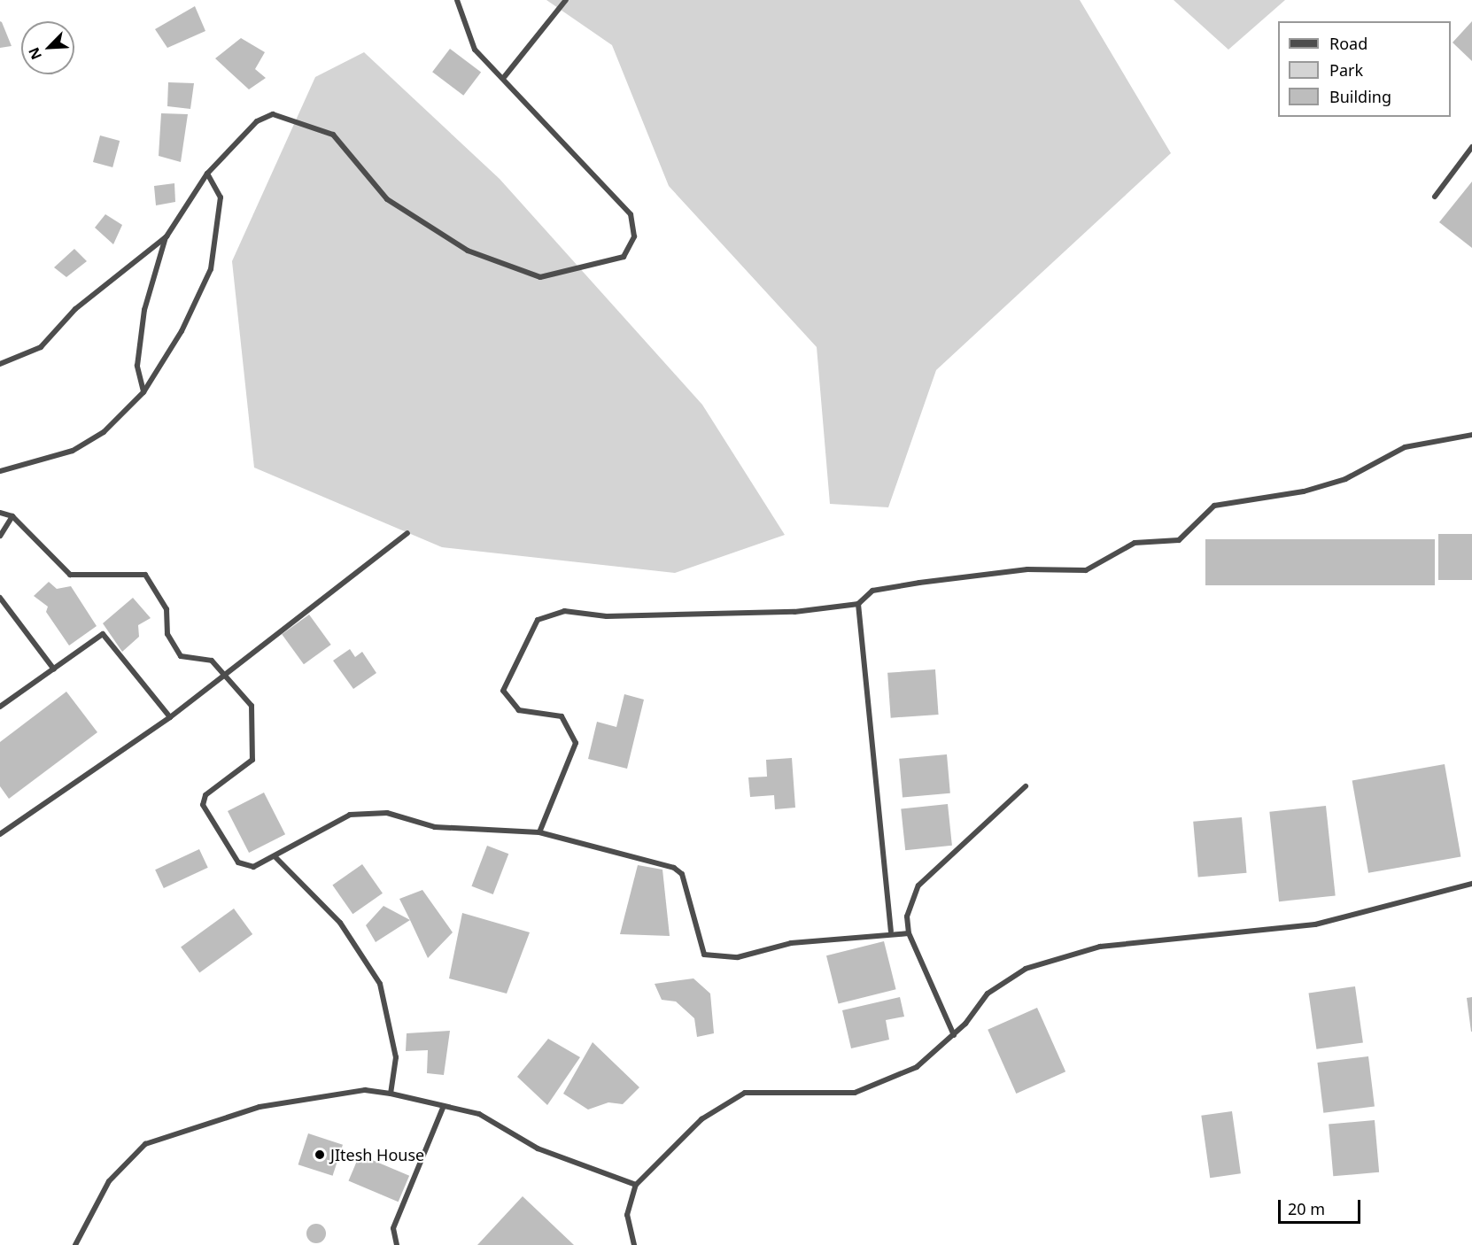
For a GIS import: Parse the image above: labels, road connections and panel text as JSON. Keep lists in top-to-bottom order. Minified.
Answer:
{"places":["JItesh House"],"legend":["Road","Park","Building"],"scale_bar":"20 m","north":"bottom left"}
